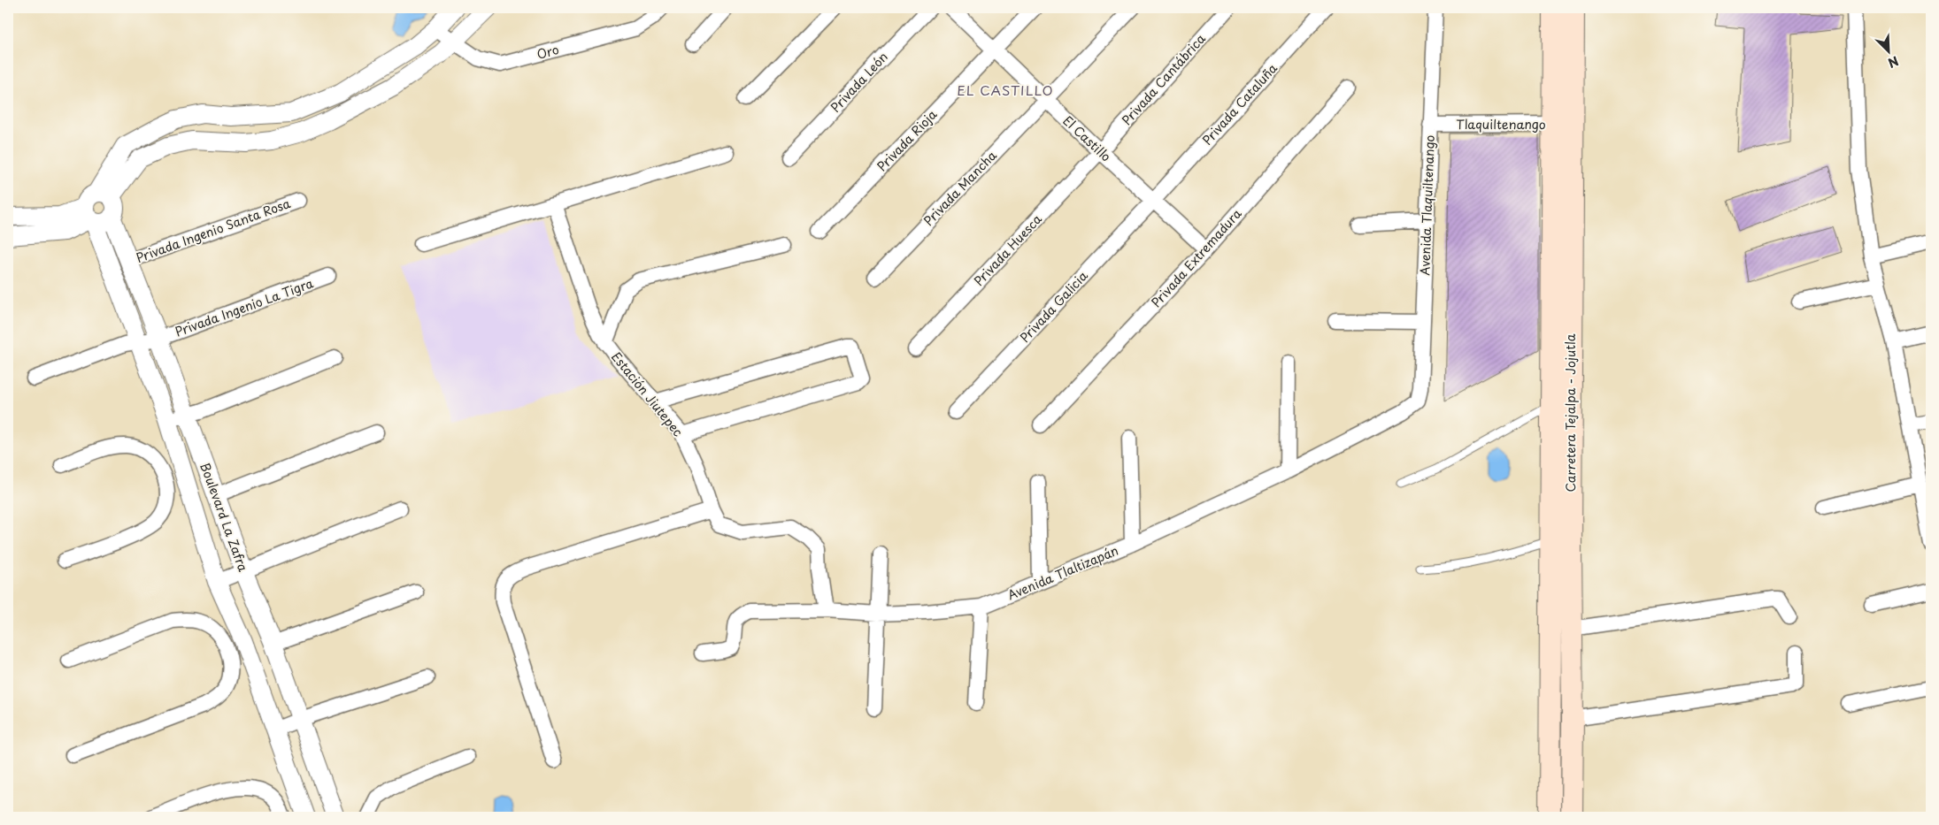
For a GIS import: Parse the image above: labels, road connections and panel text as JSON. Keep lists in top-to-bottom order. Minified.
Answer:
{"streets":{"main road":["Carretera Tejalpa - Jojutla"],"street":["Oro","Privada Cantábrica","Privada León","Privada Cataluña","Tlaquiltenango","El Castillo","Privada Rioja","Privada Mancha","Avenida Tlaquiltenango","Privada Ingenio Santa Rosa","Privada Huesca","Privada Extremadura","Privada Galicia","Privada Ingenio La Tigra","Estación Jiutepec","Boulevard La Zafra","Avenida Tlaltizapán"]},"crossings":[["Privada Cantábrica","El Castillo"],["Privada Cantábrica","Privada Huesca"],["Privada Cataluña","El Castillo"],["Privada Cataluña","Privada Galicia"],["Tlaquiltenango","Avenida Tlaquiltenango"],["Tlaquiltenango","Carretera Tejalpa - Jojutla"],["El Castillo","Privada Rioja"],["El Castillo","Privada Mancha"],["El Castillo","Privada Huesca"],["El Castillo","Privada Extremadura"],["El Castillo","Privada Galicia"],["Avenida Tlaquiltenango","Avenida Tlaltizapán"],["Privada Ingenio Santa Rosa","Boulevard La Zafra"],["Privada Ingenio La Tigra","Boulevard La Zafra"],["Estación Jiutepec","Avenida Tlaltizapán"]],"districts":["EL CASTILLO"],"north":"bottom right"}
